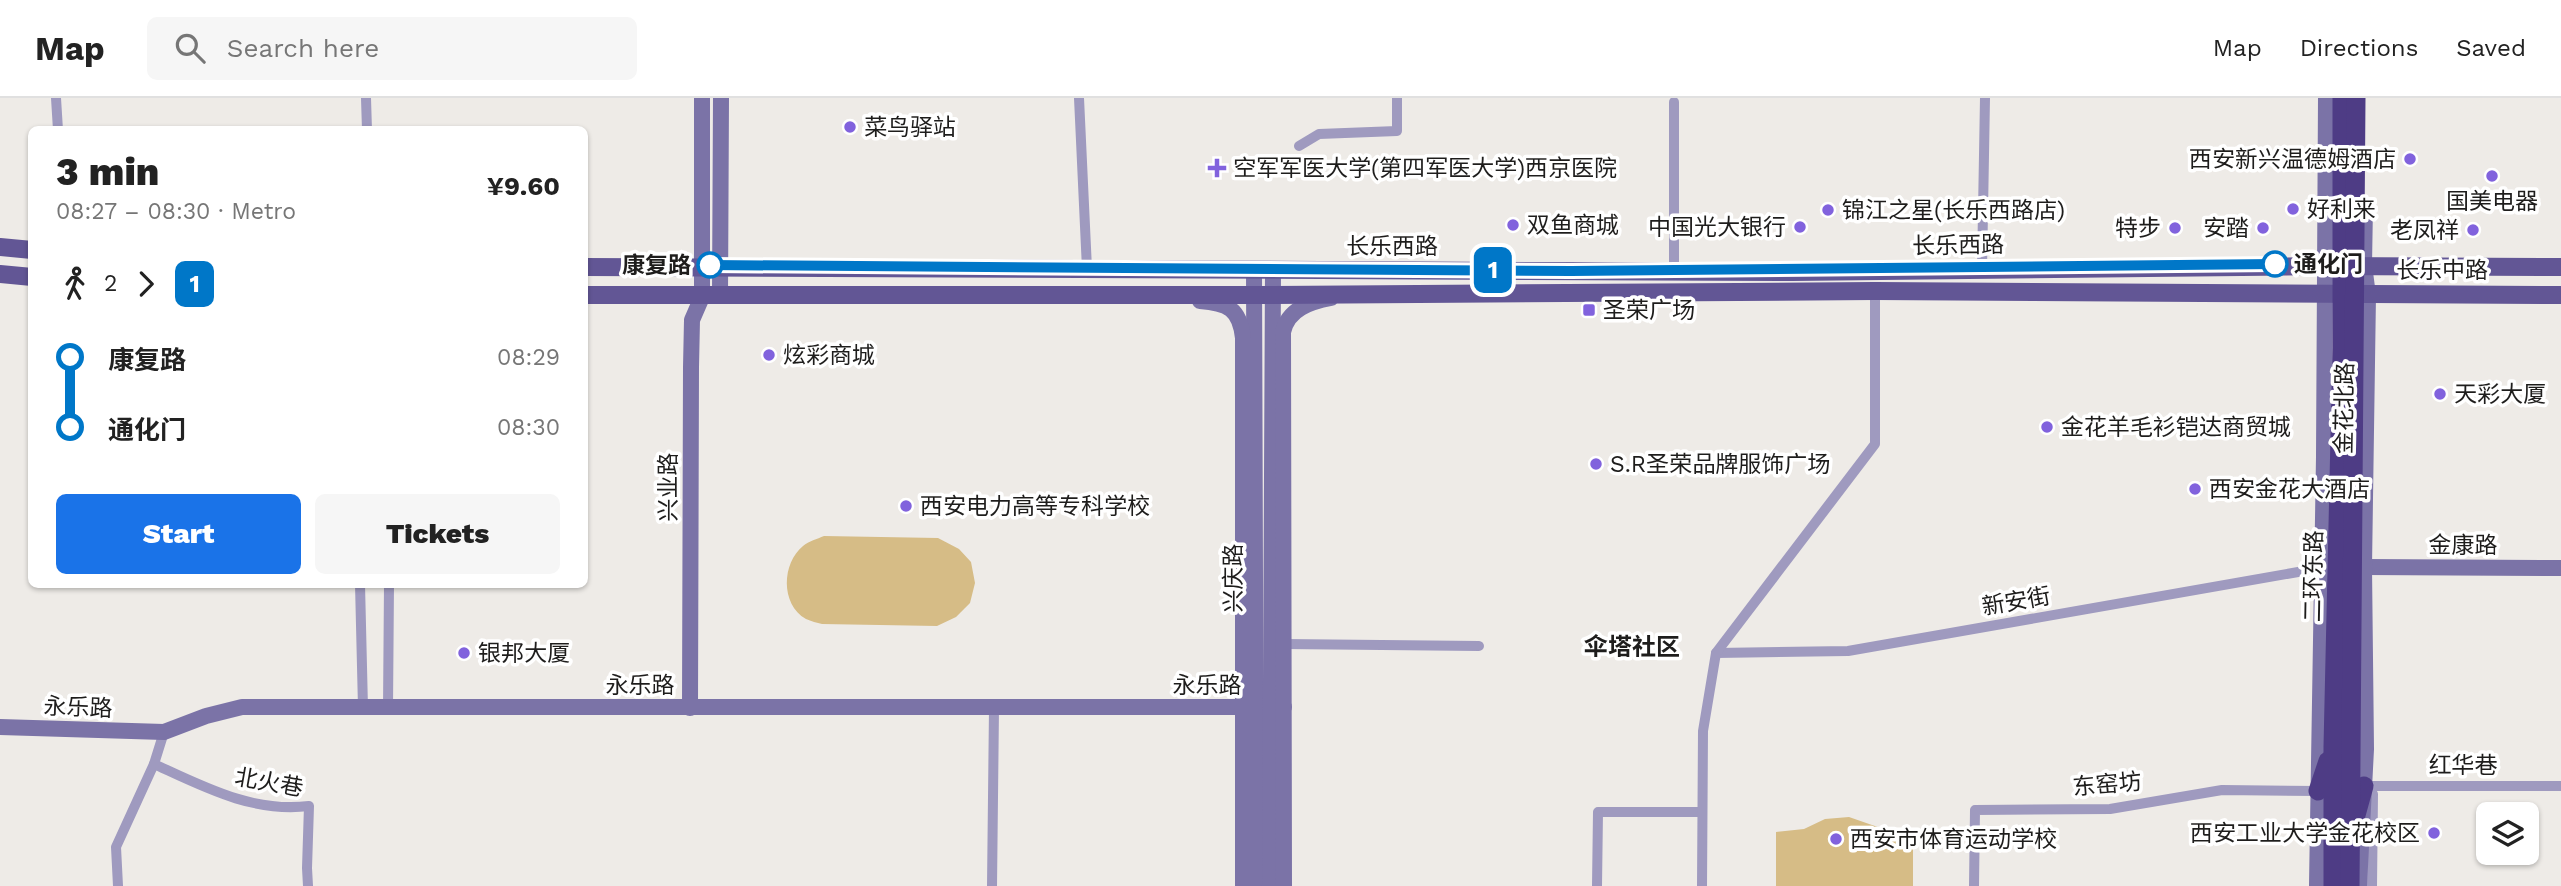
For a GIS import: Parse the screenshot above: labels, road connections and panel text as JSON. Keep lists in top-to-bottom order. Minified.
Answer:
{"streets":{"highway":["二环东路"],"main road":["长乐西路","长乐中路","金花北路","兴业路","金康路","兴庆路","永乐路"],"street":["新安街","红华巷","北火巷","东窑坊"]},"crossings":[["长乐西路","长乐中路"],["长乐西路","金花北路"],["长乐西路","兴业路"],["长乐西路","兴庆路"],["长乐中路","金花北路"],["金花北路","金康路"],["金花北路","新安街"],["金花北路","红华巷"],["金花北路","东窑坊"],["兴业路","永乐路"],["兴庆路","永乐路"]],"districts":["伞塔社区"],"places":{"other":["菜鸟驿站","西安新兴温德姆酒店","国美电器","好利来","锦江之星(长乐西路店)","双鱼商城","中国光大银行","特步","安踏","老凤祥","通化门","康复路","炫彩商城","天彩大厦","金花羊毛衫铠达商贸城","S.R圣荣品牌服饰广场","西安金花大酒店","西安电力高等专科学校","银邦大厦","西安工业大学金花校区","西安市体育运动学校"],"health":["空军军医大学(第四军医大学)西京医院"],"transit":["圣荣广场"]},"lines":["metro line 1"],"page":{"header":"Map","search":"Search here","nav":["Map","Directions","Saved"],"on_map":"1","heading":["3 min","08:27 – 08:30 · Metro","¥9.60"],"legs":["2","1"],"list":[{"name":"康复路","value":"08:29"},{"name":"通化门","value":"08:30"}],"buttons":["Start","Tickets"]}}
